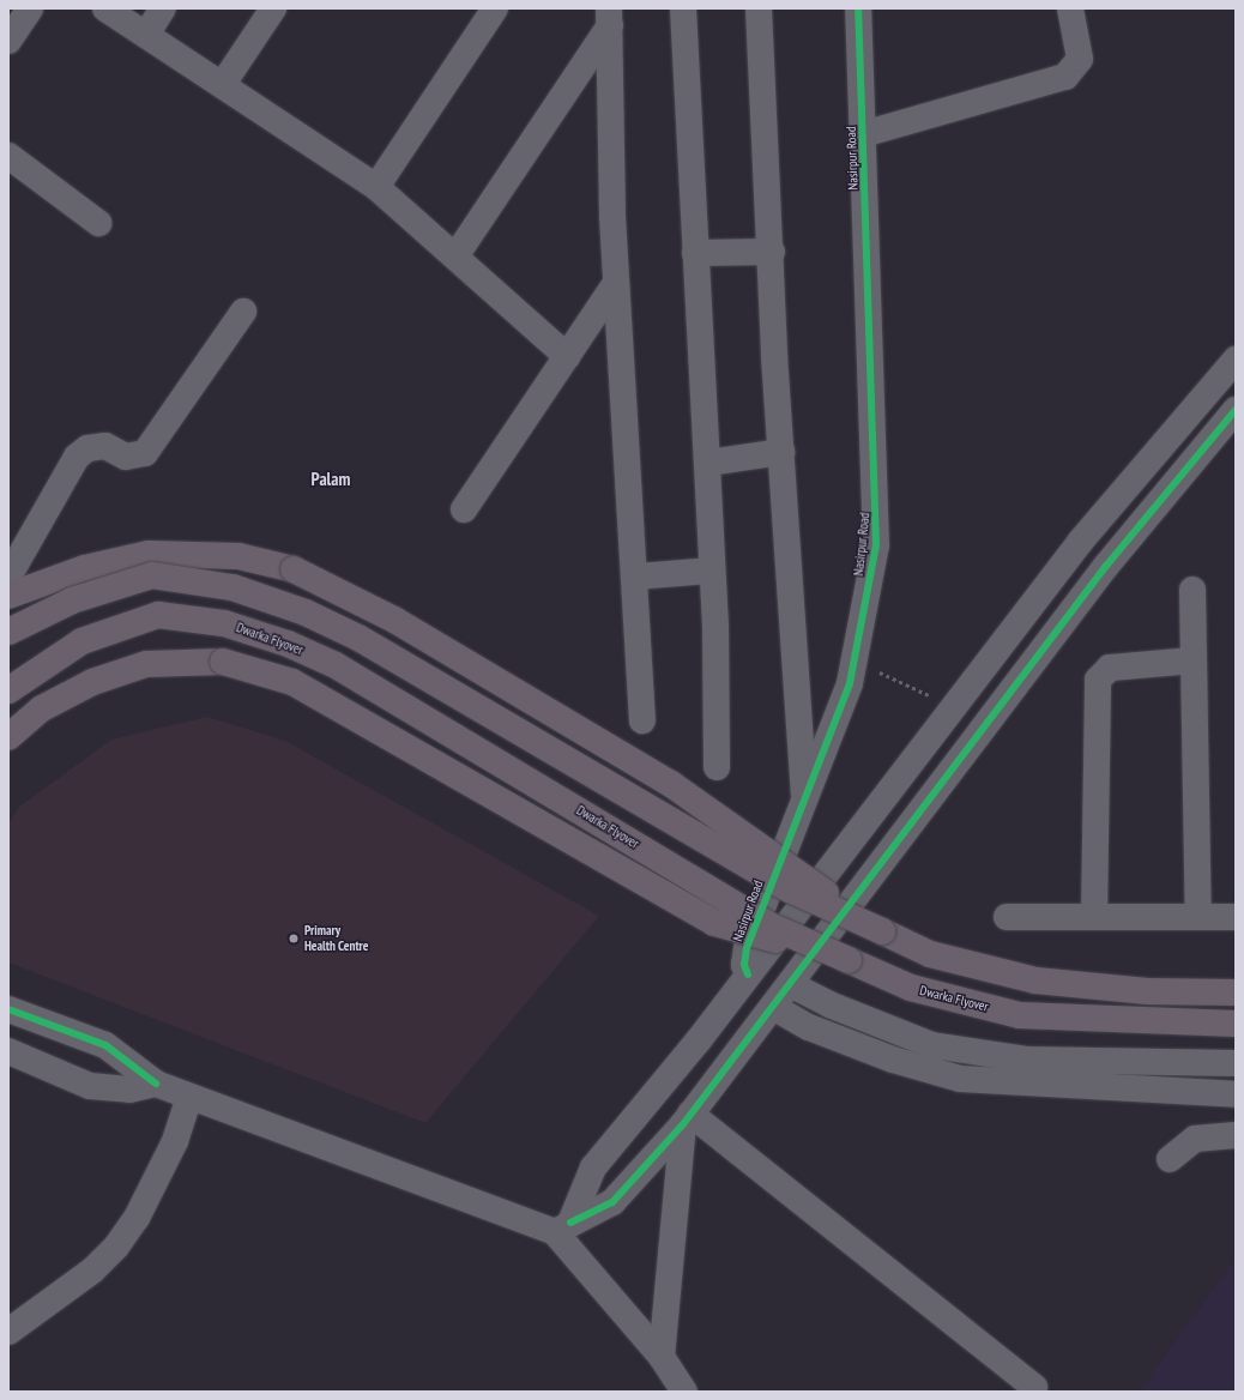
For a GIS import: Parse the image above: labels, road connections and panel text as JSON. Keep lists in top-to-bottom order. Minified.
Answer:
{"streets":{"main road":["Dwarka Flyover"],"street":["Nasirpur Road"]},"districts":["Palam"],"places":["Primary Health Centre"]}
